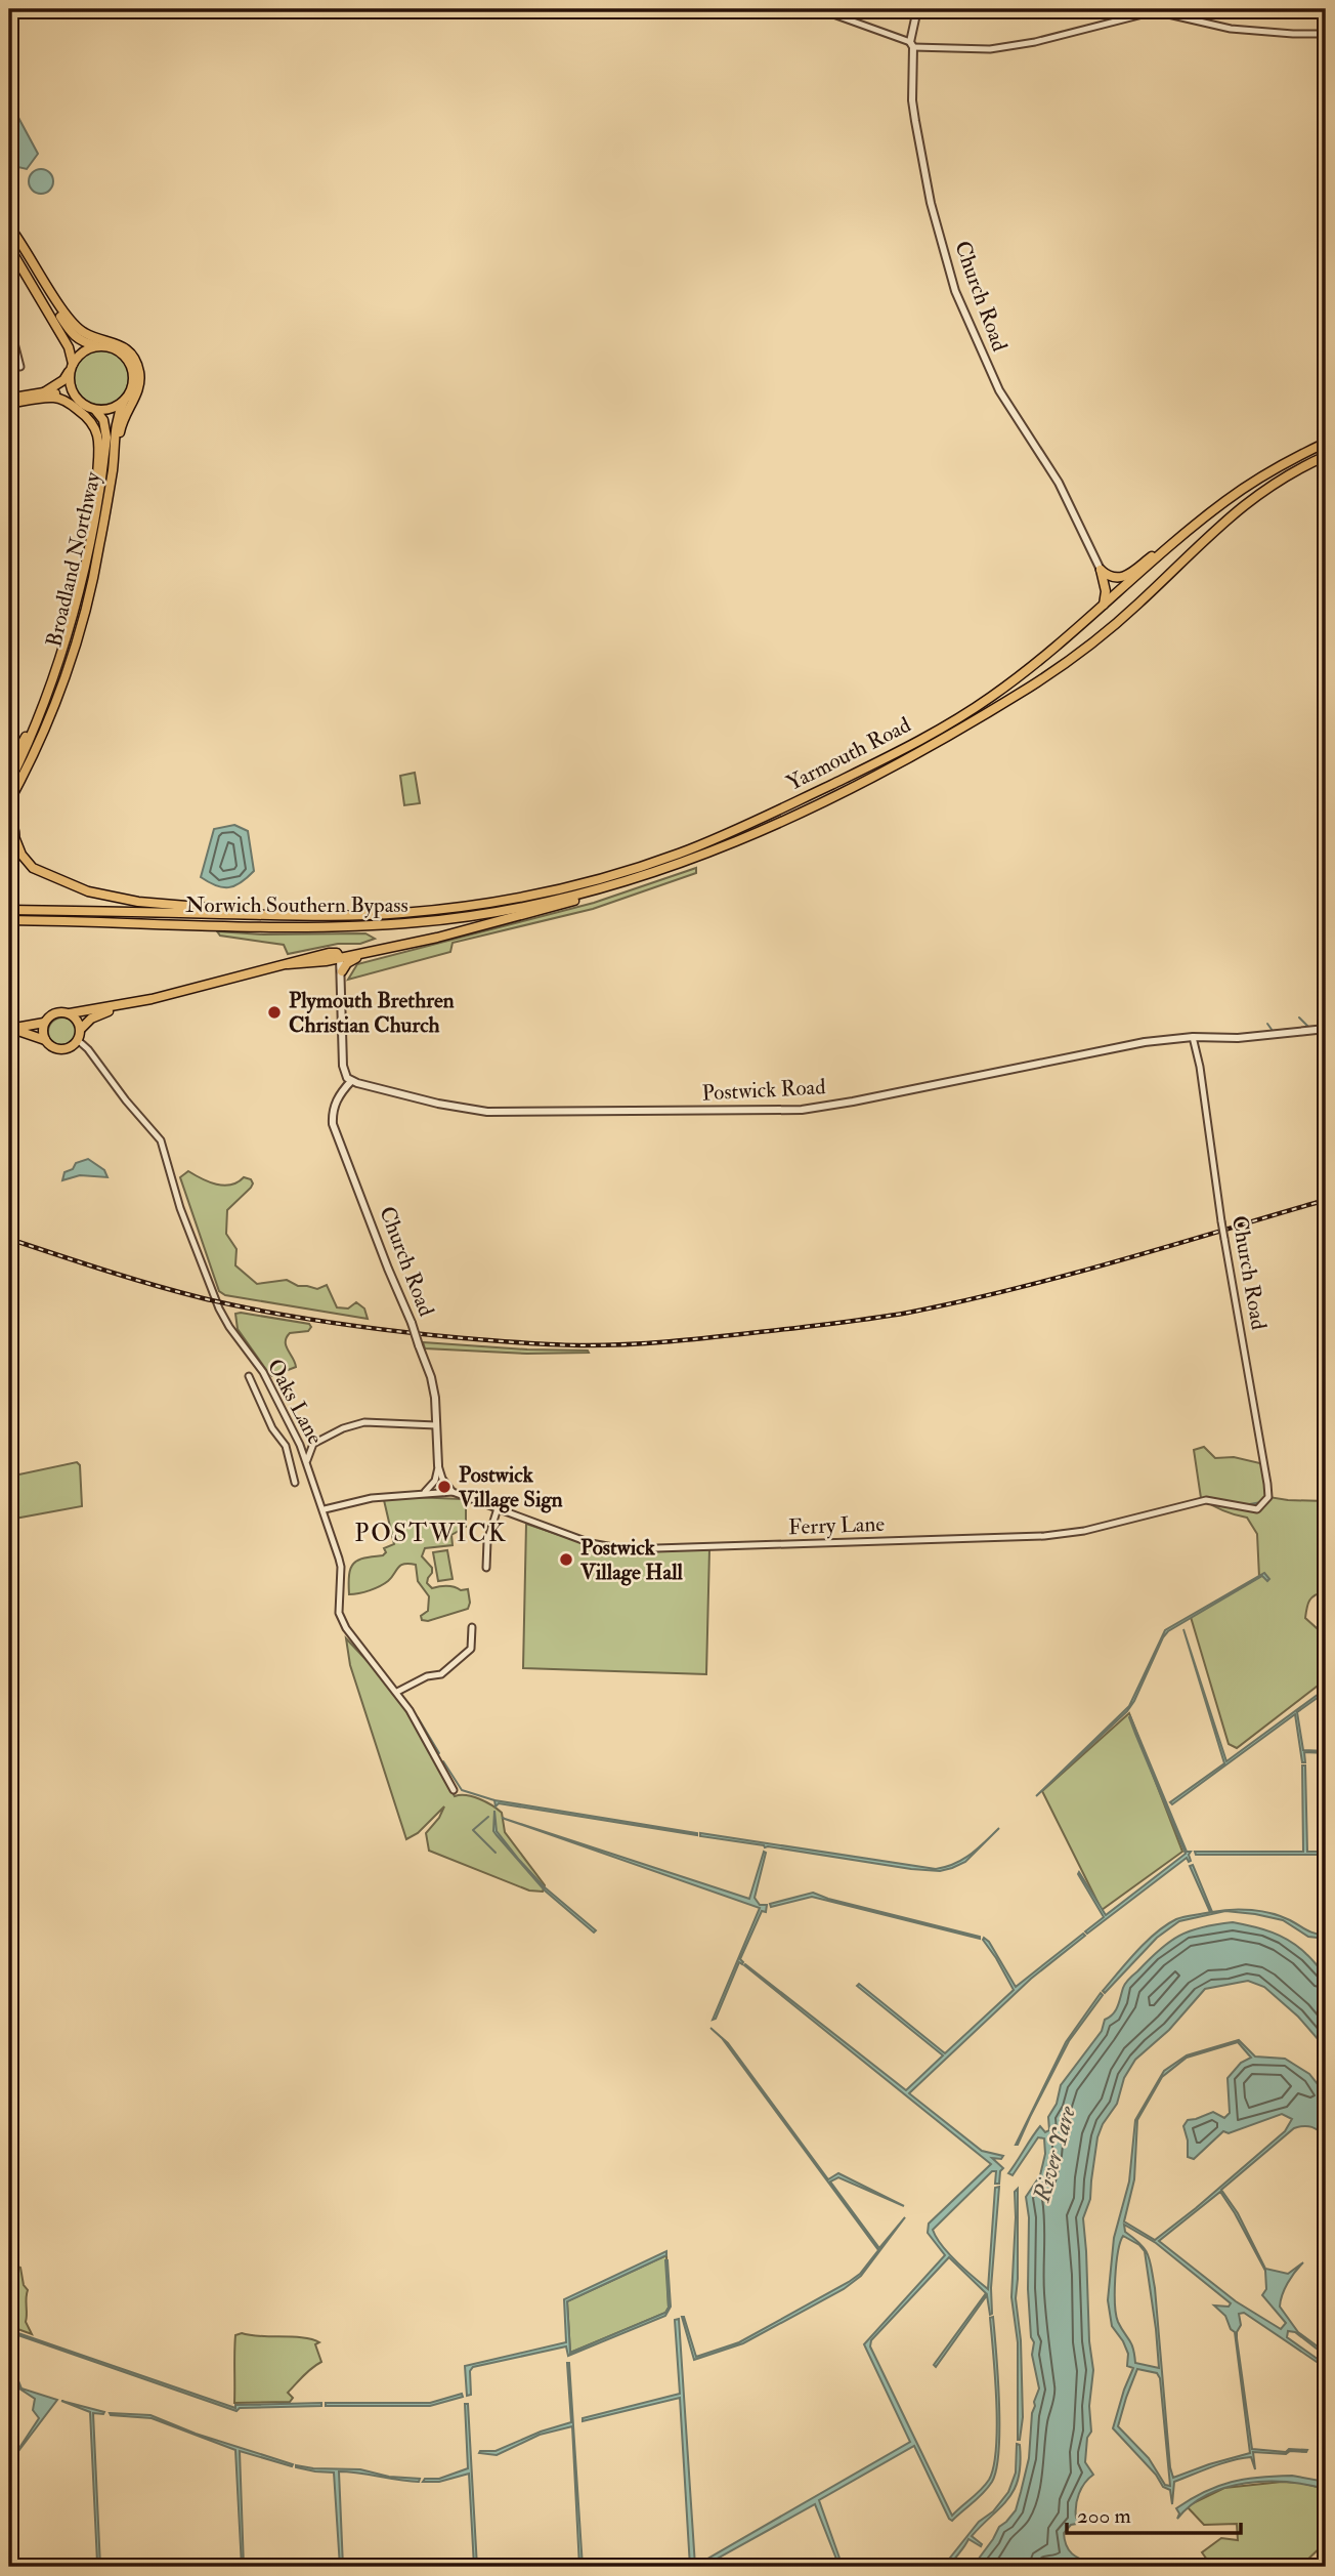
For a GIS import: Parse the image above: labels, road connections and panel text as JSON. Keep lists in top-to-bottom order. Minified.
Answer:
{"streets":{"highway":["Broadland Northway","Yarmouth Road","Norwich Southern Bypass"],"street":["Church Road","Postwick Road","Oaks Lane","Ferry Lane"]},"crossings":[["Church Road","Postwick Road"],["Church Road","Ferry Lane"],["Yarmouth Road","Norwich Southern Bypass"]],"districts":["POSTWICK"],"water":["River Yare"],"places":["Plymouth Brethren Christian Church","Postwick Village Sign","Postwick Village Hall"],"scale_bar":"200 m"}
